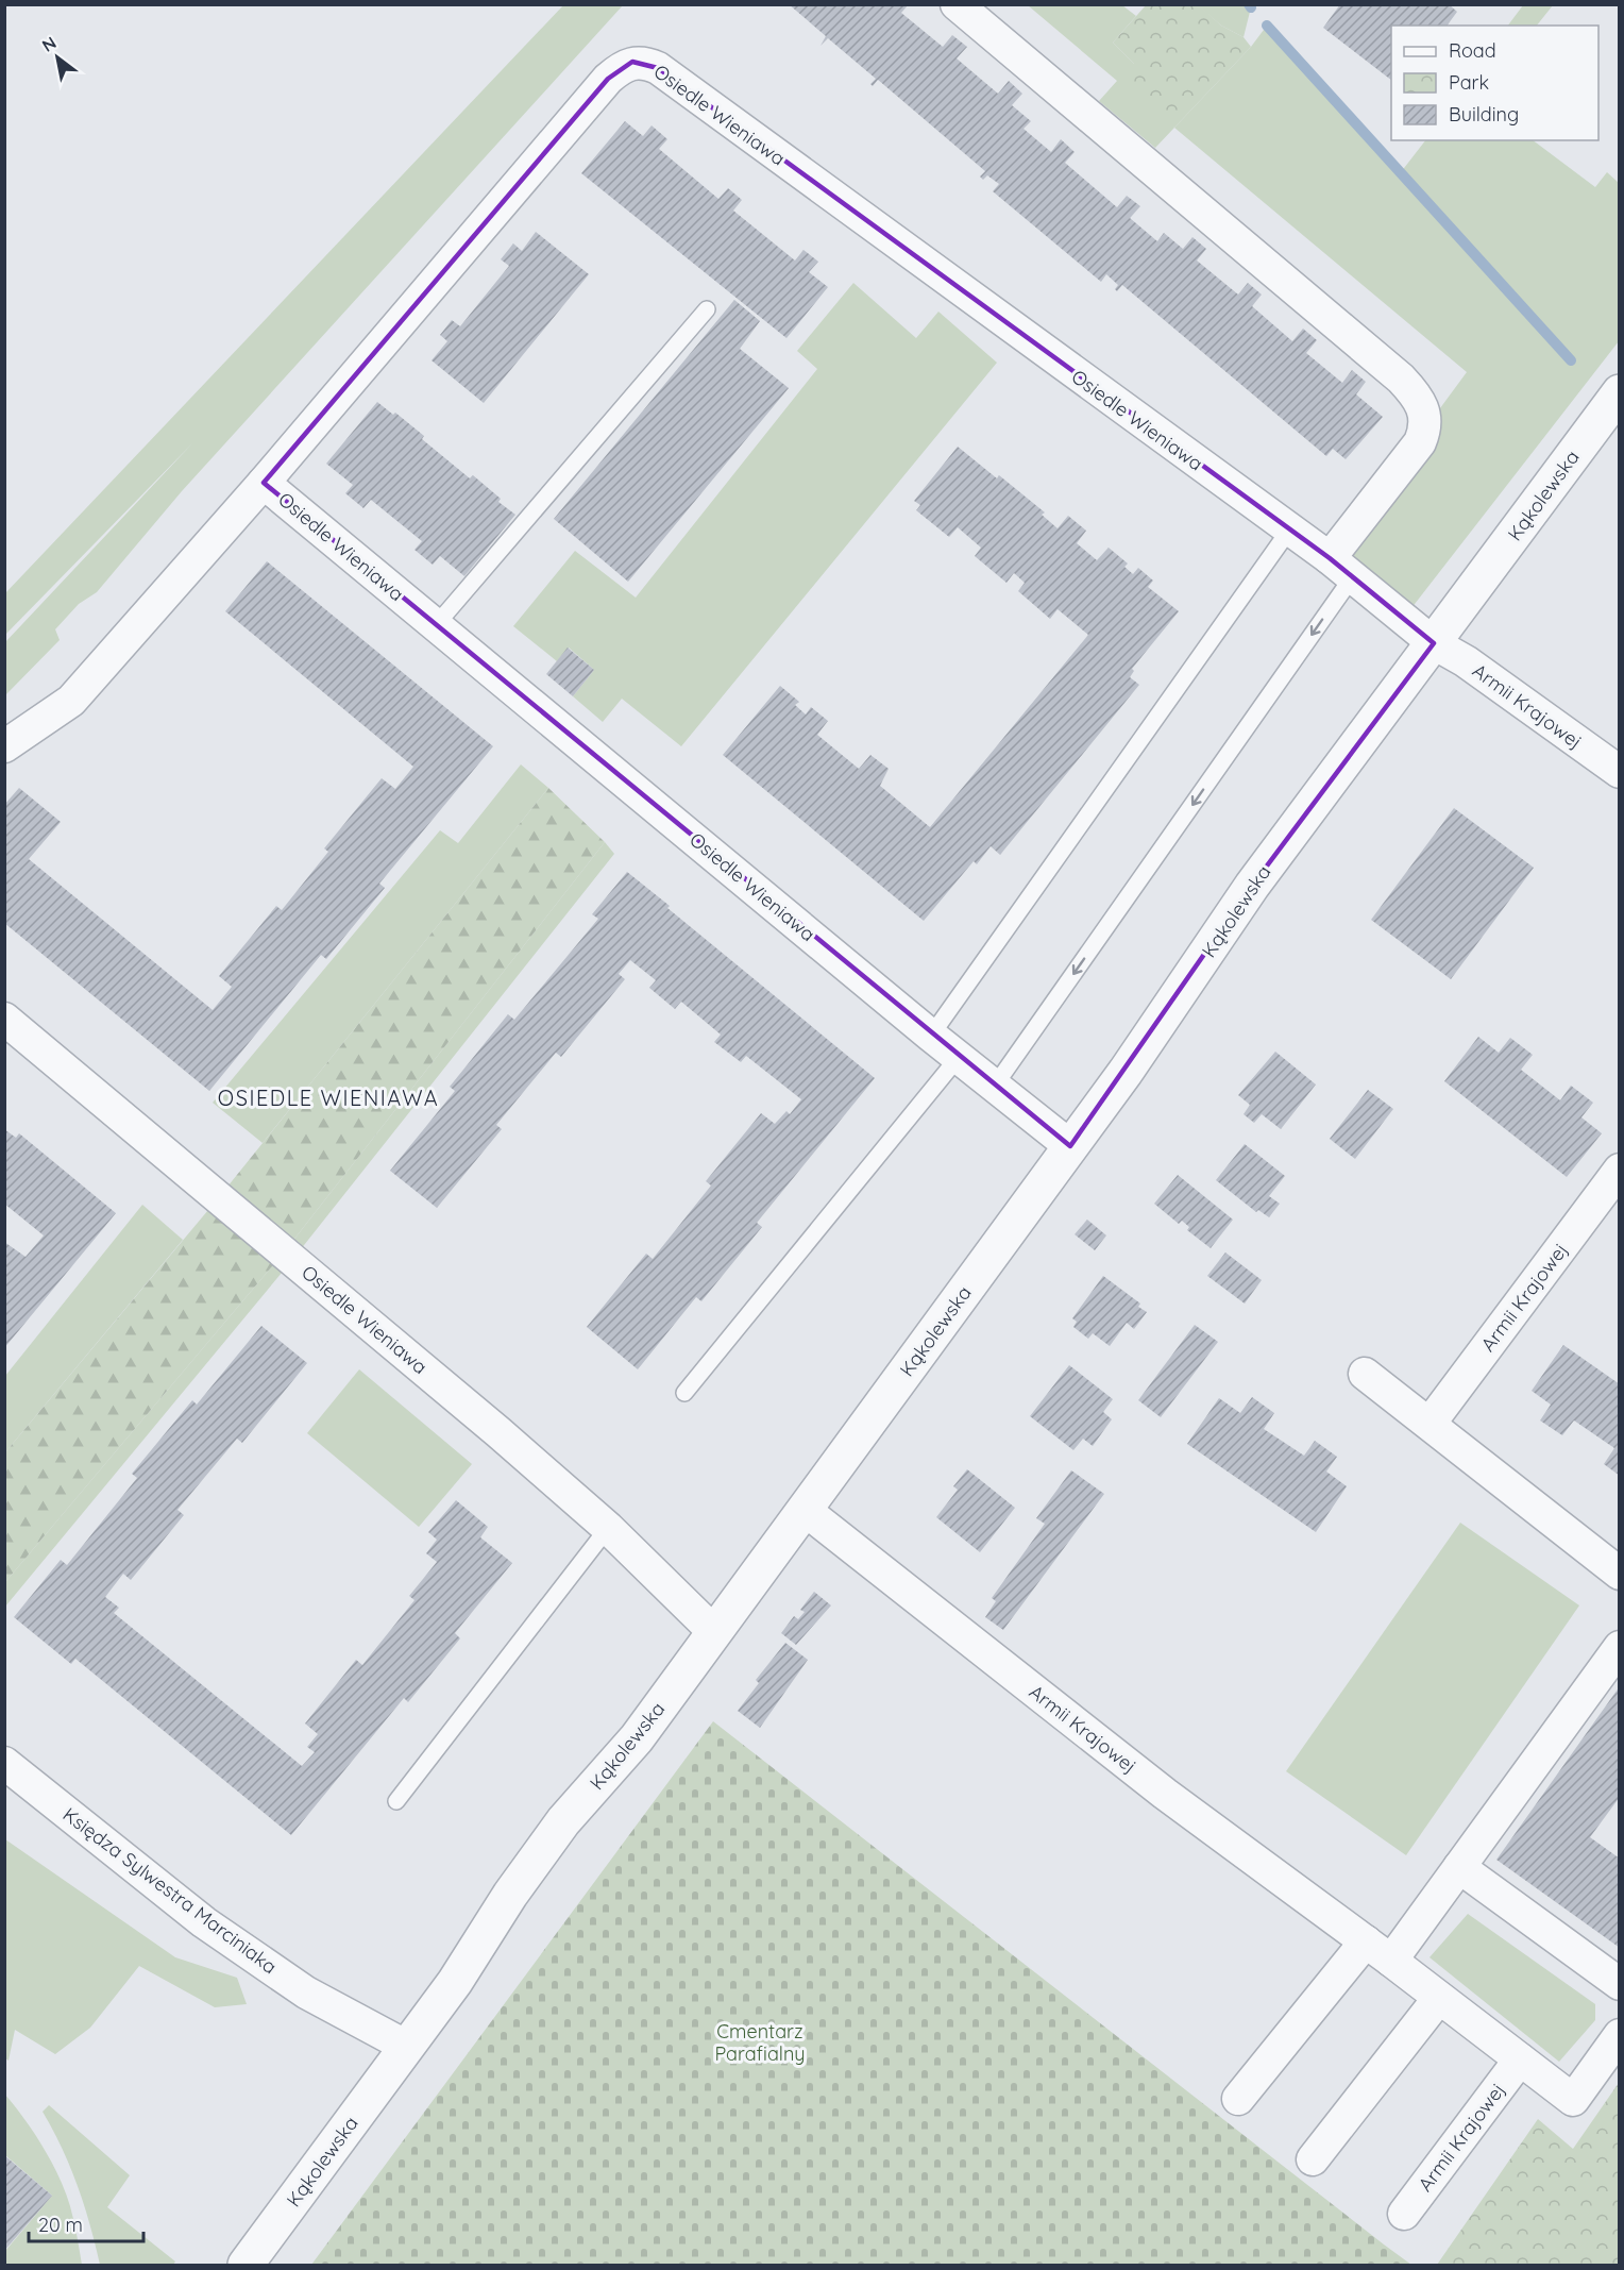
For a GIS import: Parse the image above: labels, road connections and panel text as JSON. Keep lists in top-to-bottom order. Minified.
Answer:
{"streets":{"street":["Osiedle Wieniawa","Kąkolewska","Armii Krajowej","Księdza Sylwestra Marciniaka"]},"crossings":[["Osiedle Wieniawa","Kąkolewska"],["Osiedle Wieniawa","Armii Krajowej"],["Kąkolewska","Armii Krajowej"],["Kąkolewska","Księdza Sylwestra Marciniaka"]],"districts":["OSIEDLE WIENIAWA"],"parks":["Cmentarz Parafialny"],"legend":["Road","Park","Building"],"scale_bar":"20 m","north":"top left"}
